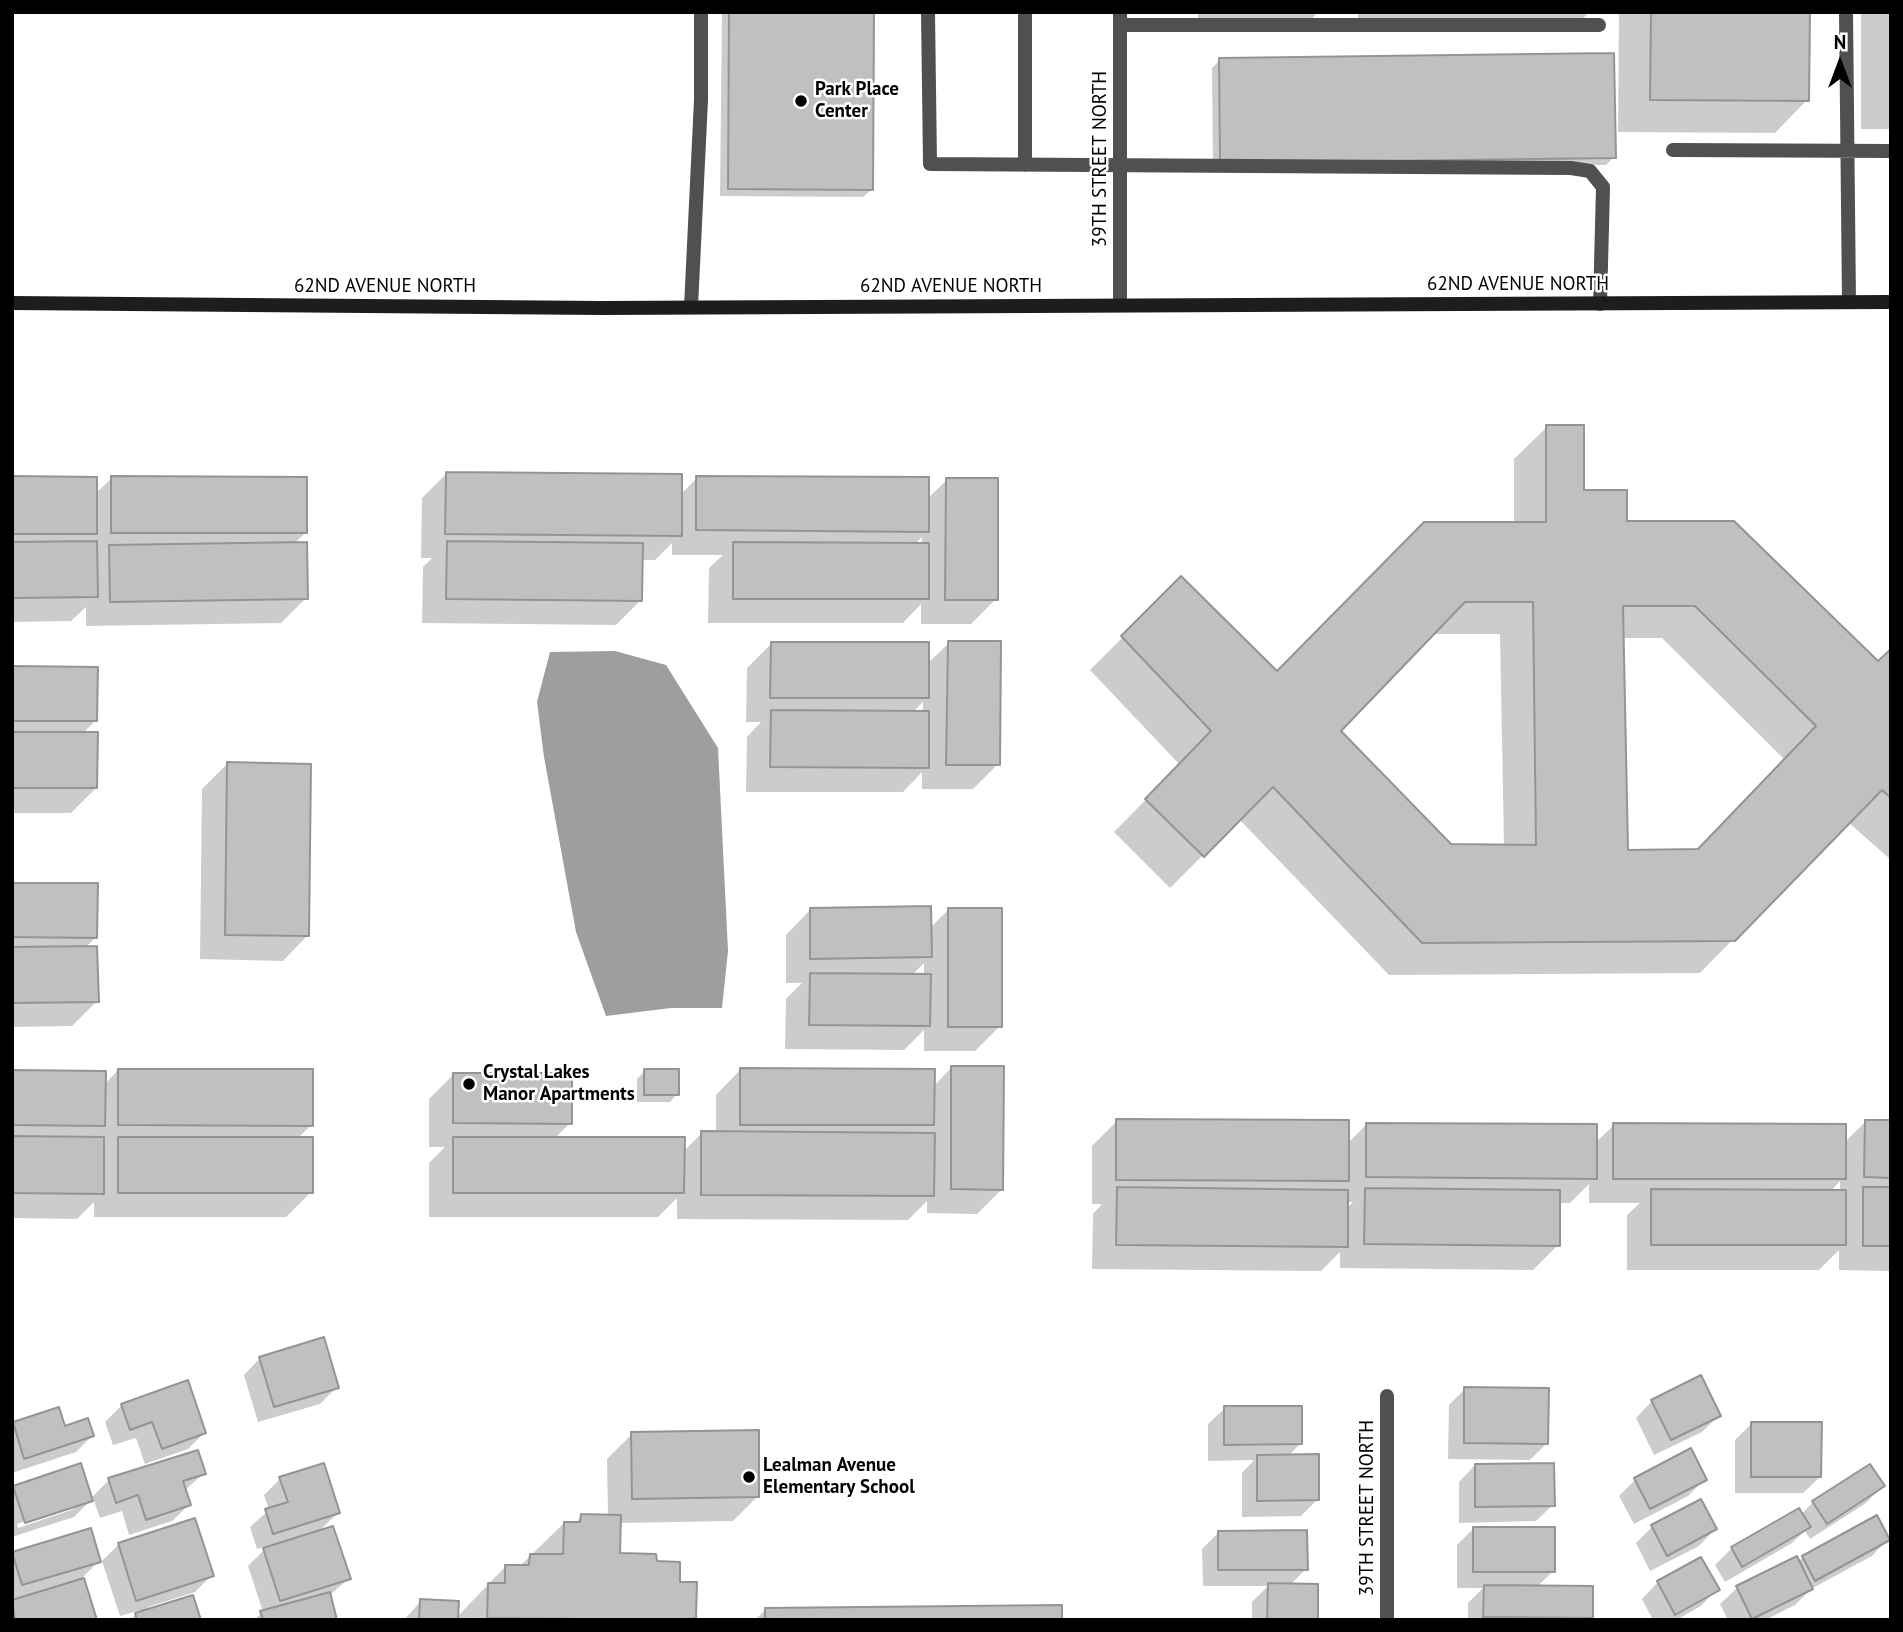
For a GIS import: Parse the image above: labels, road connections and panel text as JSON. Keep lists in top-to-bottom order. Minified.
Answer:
{"streets":{"street":["39TH STREET NORTH","62ND AVENUE NORTH"]},"crossings":[["39TH STREET NORTH","62ND AVENUE NORTH"]],"places":["Park Place Center","Crystal Lakes Manor Apartments","Lealman Avenue Elementary School"],"north":"top"}
